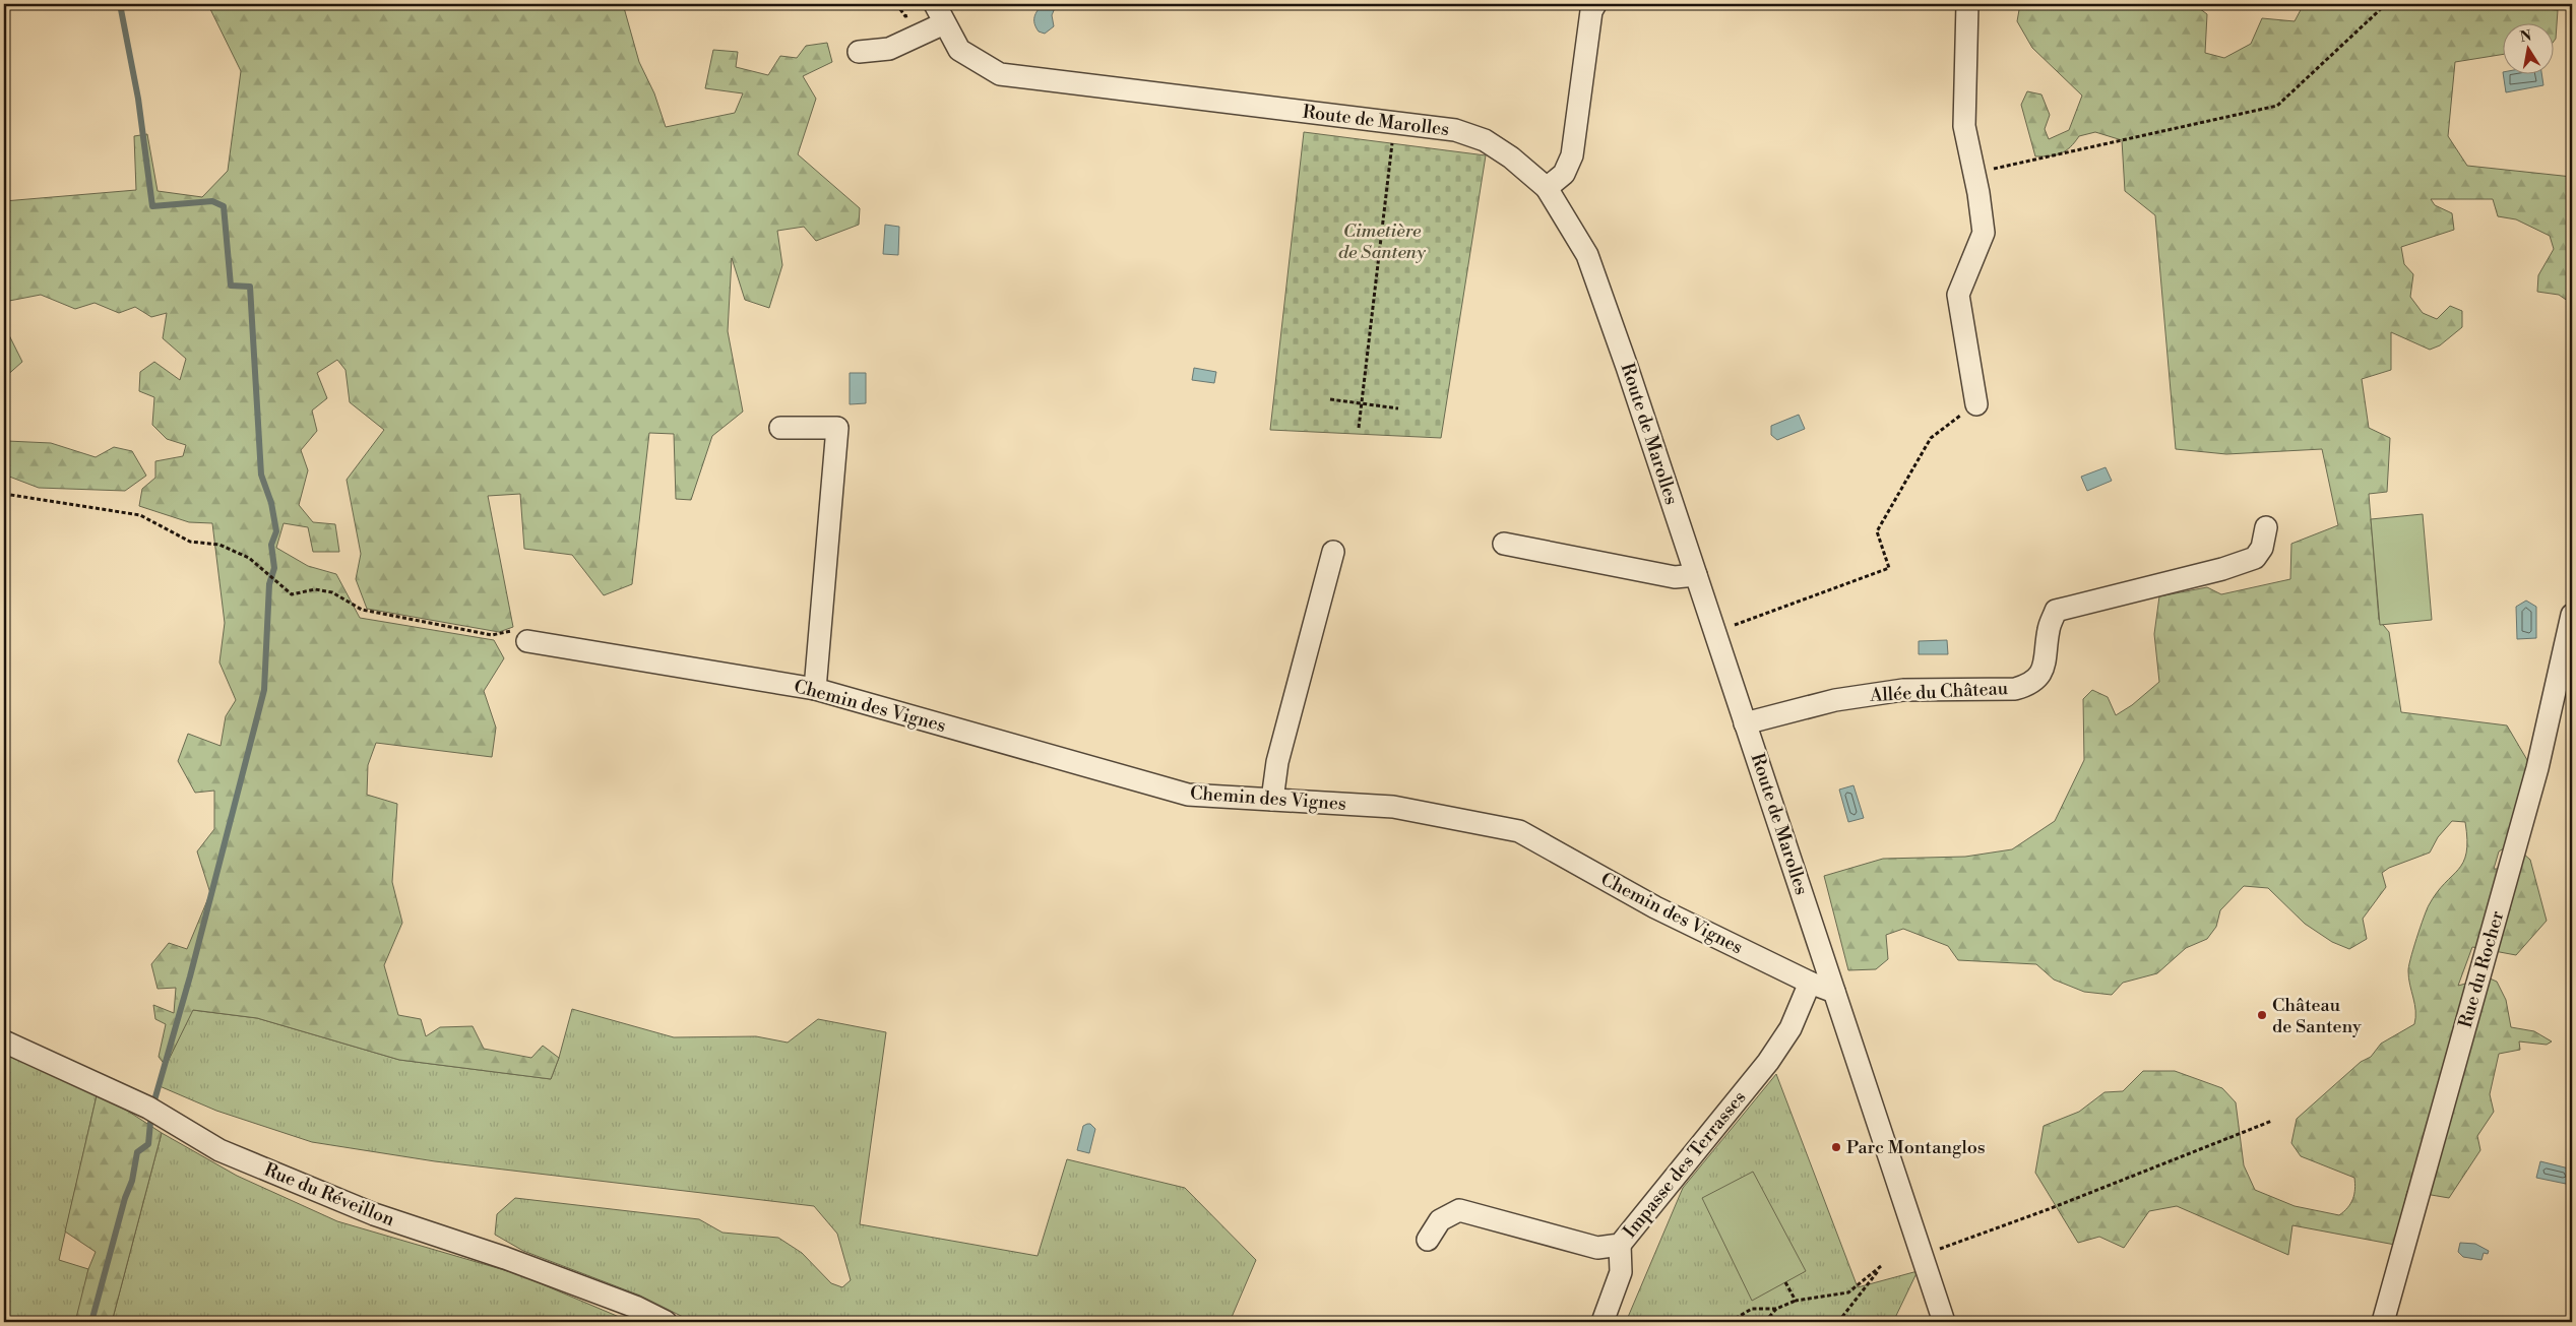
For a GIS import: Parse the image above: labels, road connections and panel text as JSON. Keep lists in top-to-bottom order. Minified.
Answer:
{"streets":{"street":["Route de Marolles","Allée du Château","Chemin des Vignes","Rue du Rocher","Impasse des Terrasses","Rue du Réveillon"]},"crossings":[["Route de Marolles","Allée du Château"],["Route de Marolles","Chemin des Vignes"],["Chemin des Vignes","Impasse des Terrasses"]],"parks":["Cimetière de Santeny"],"places":["Château de Santeny","Parc Montanglos"],"north":"top"}
